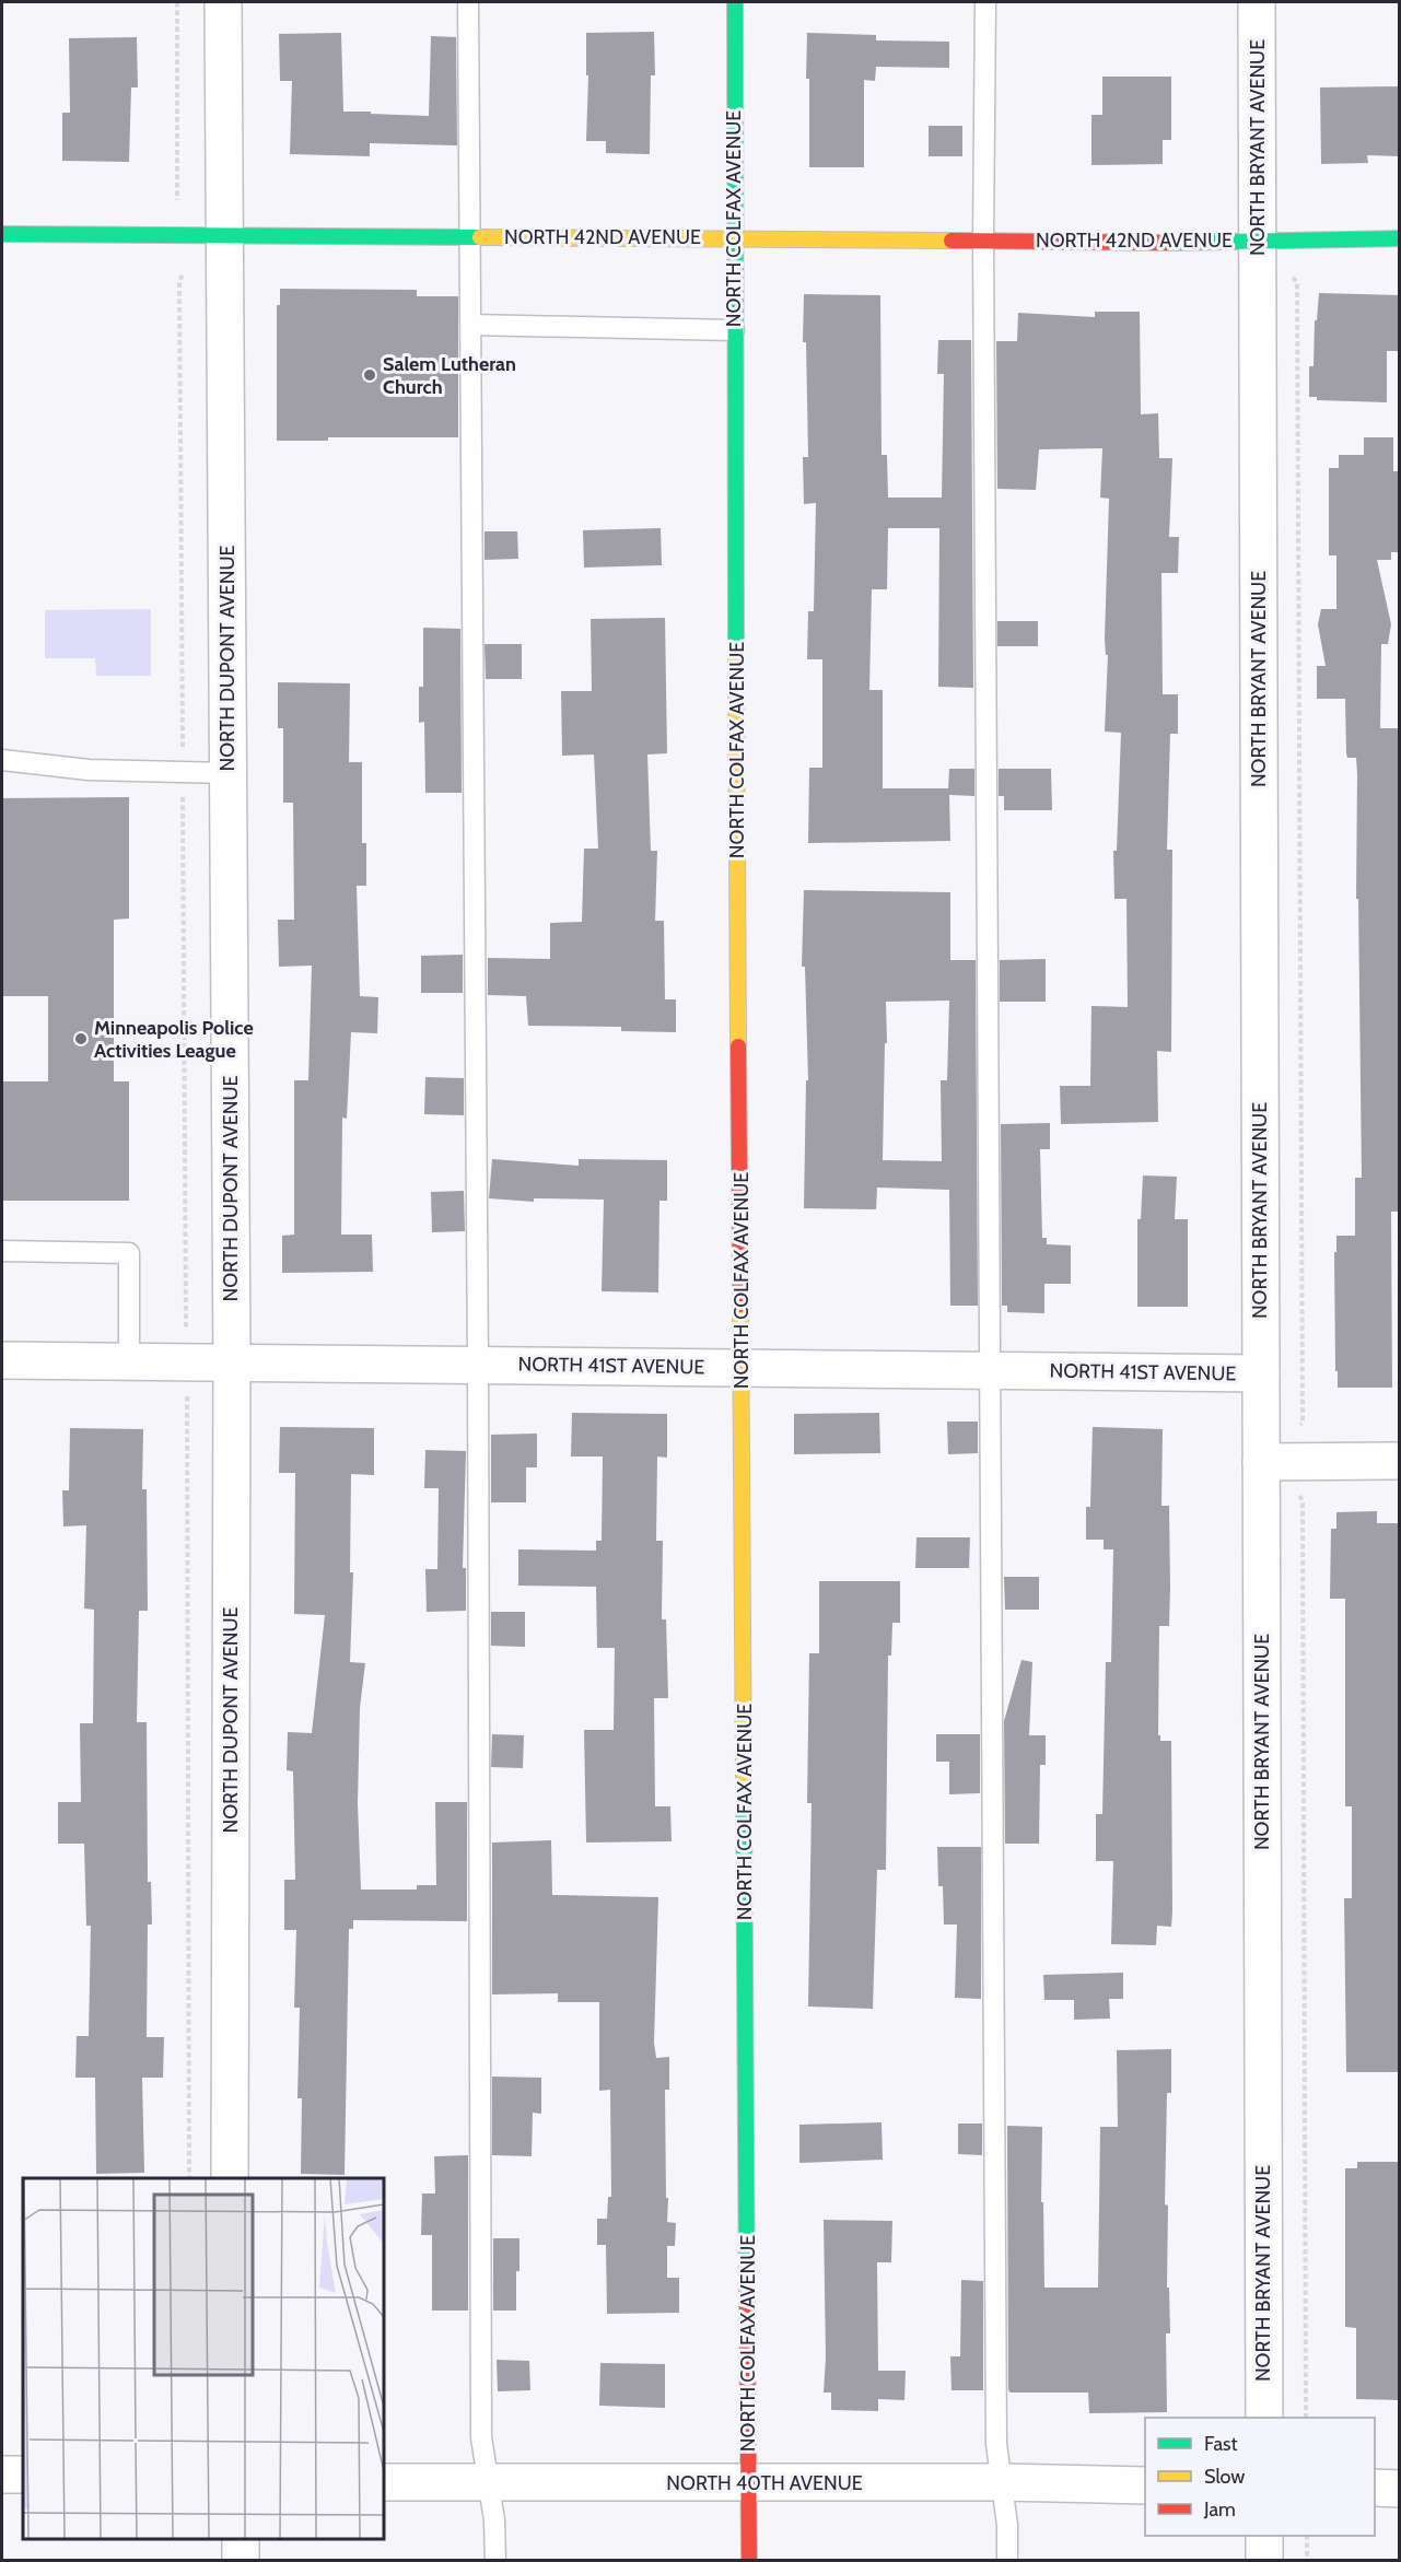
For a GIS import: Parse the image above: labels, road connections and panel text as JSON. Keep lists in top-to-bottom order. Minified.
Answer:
{"streets":{"street":["NORTH BRYANT AVENUE","NORTH COLFAX AVENUE","NORTH 42ND AVENUE","NORTH DUPONT AVENUE","NORTH 41ST AVENUE","NORTH 40TH AVENUE"]},"crossings":[["NORTH BRYANT AVENUE","NORTH 42ND AVENUE"],["NORTH BRYANT AVENUE","NORTH 41ST AVENUE"],["NORTH COLFAX AVENUE","NORTH 42ND AVENUE"],["NORTH COLFAX AVENUE","NORTH 41ST AVENUE"],["NORTH COLFAX AVENUE","NORTH 40TH AVENUE"],["NORTH 42ND AVENUE","NORTH DUPONT AVENUE"],["NORTH DUPONT AVENUE","NORTH 41ST AVENUE"]],"places":["Salem Lutheran Church","Minneapolis Police Activities League"],"legend":["Fast","Slow","Jam"]}
